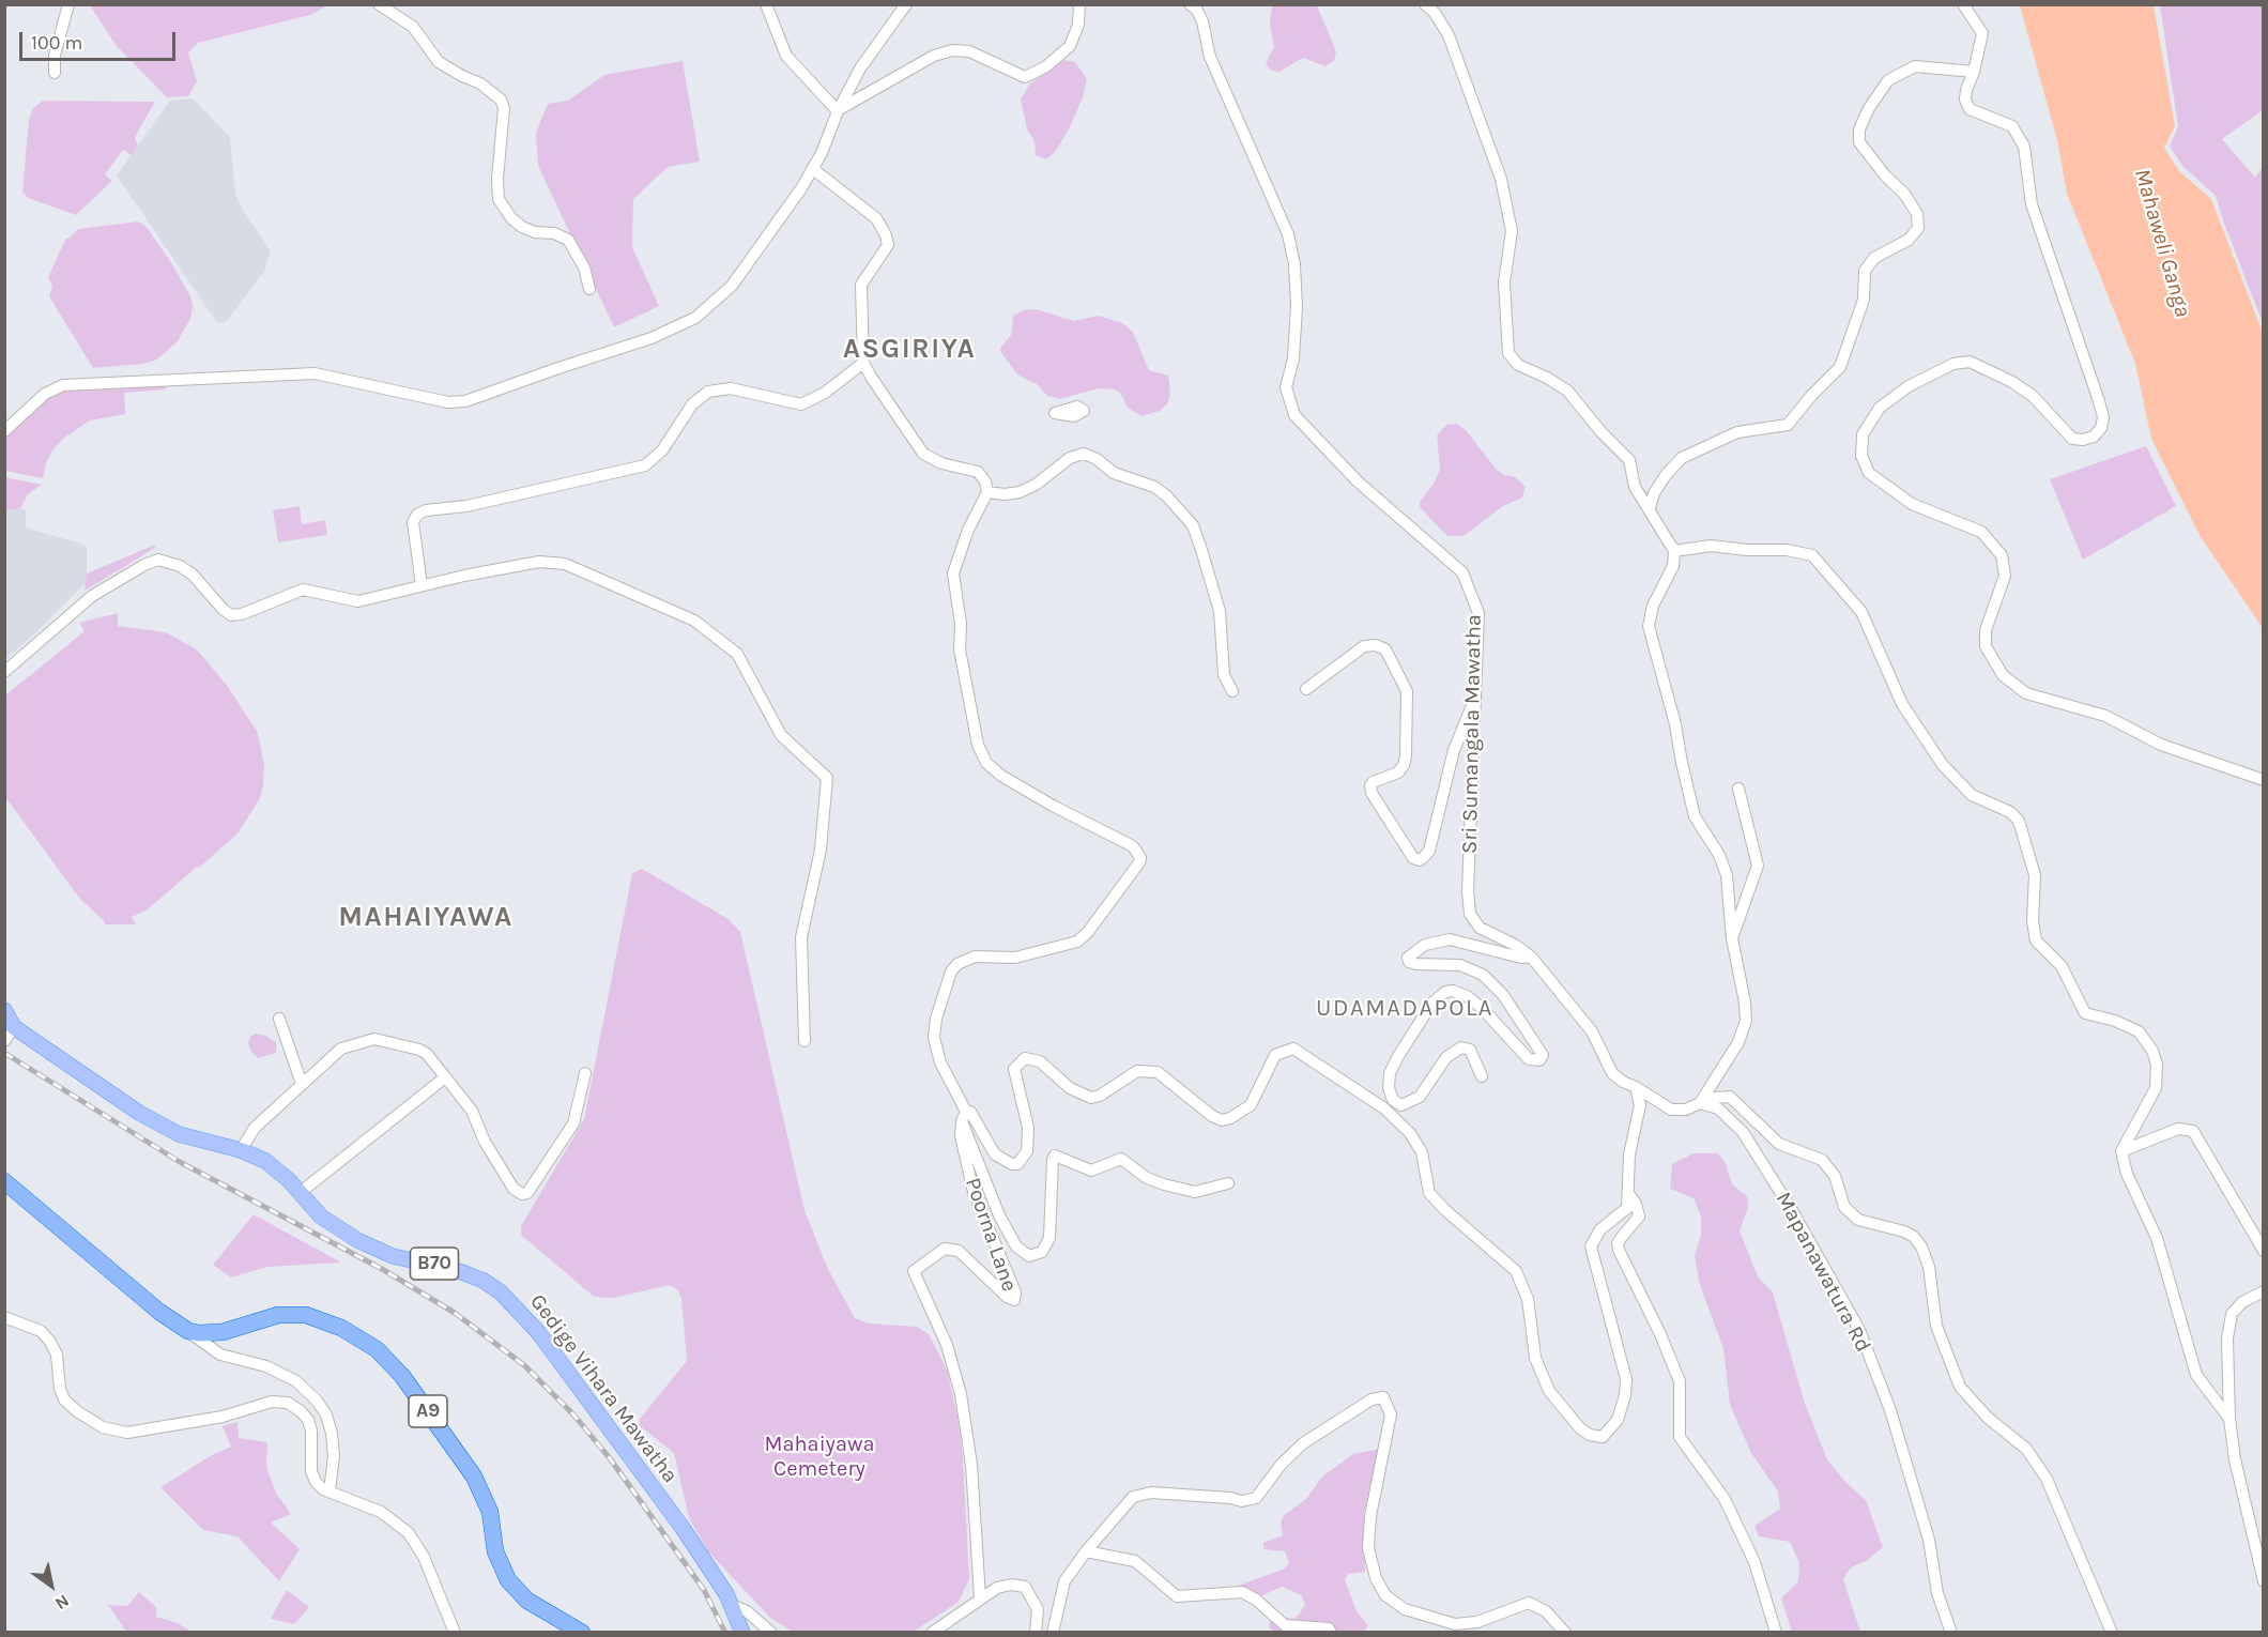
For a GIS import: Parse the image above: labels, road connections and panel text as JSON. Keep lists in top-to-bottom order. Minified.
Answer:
{"streets":{"highway":["A9"],"main road":["B70","Gedige Vihara Mawatha"],"street":["Sri Sumangala Mawatha","Poorna Lane","Mapanawatura Rd"]},"crossings":[["B70","Gedige Vihara Mawatha"]],"districts":["ASGIRIYA","MAHAIYAWA","UDAMADAPOLA"],"water":["Mahaweli Ganga"],"parks":["Mahaiyawa Cemetery"],"scale_bar":"100 m","north":"bottom right"}
